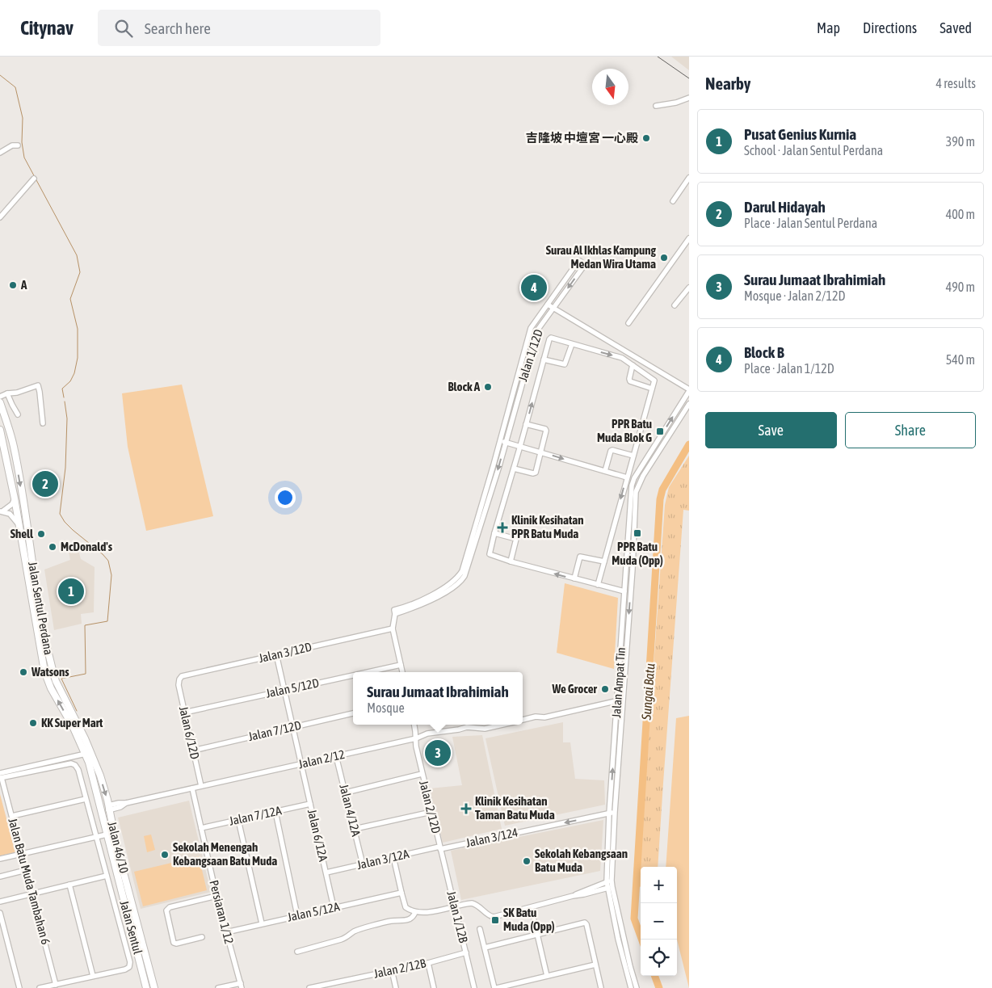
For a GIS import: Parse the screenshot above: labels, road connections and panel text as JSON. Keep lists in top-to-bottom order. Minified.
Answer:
{"streets":{"main road":["Jalan Sentul Perdana","Jalan 46/10","Jalan Sentul"],"street":["Jalan 1/12D","Jalan 3/12D","Jalan Ampat Tin","Jalan 5/12D","Jalan 7/12D","Jalan 6/12D","Jalan 2/12","Jalan 2/12D","Jalan 4/12A","Jalan 7/12A","Jalan 6/12A","Jalan 3/124","Jalan 3/12A","Jalan Batu Muda Tambahan 6","Persiaran 1/12","Jalan 5/12A","Jalan 1/12B","Jalan 2/12B"]},"crossings":[["Jalan Sentul Perdana","Jalan 2/12"],["Jalan Sentul Perdana","Jalan 46/10"],["Jalan 3/12D","Jalan 6/12D"],["Jalan 3/12D","Jalan 6/12A"],["Jalan Ampat Tin","Jalan 2/12"],["Jalan Ampat Tin","Jalan 3/124"],["Jalan 5/12D","Jalan 6/12D"],["Jalan 5/12D","Jalan 6/12A"],["Jalan 7/12D","Jalan 6/12D"],["Jalan 7/12D","Jalan 6/12A"],["Jalan 6/12D","Jalan 2/12"],["Jalan 2/12","Jalan 2/12D"],["Jalan 2/12","Jalan 4/12A"],["Jalan 2/12","Jalan 6/12A"],["Jalan 2/12","Jalan 46/10"],["Jalan 2/12","Persiaran 1/12"],["Jalan 2/12D","Jalan 3/124"],["Jalan 2/12D","Jalan 3/12A"],["Jalan 2/12D","Jalan 1/12B"],["Jalan 4/12A","Jalan 3/12A"],["Jalan 7/12A","Jalan 6/12A"],["Jalan 7/12A","Persiaran 1/12"],["Jalan 6/12A","Jalan 3/12A"],["Jalan 6/12A","Jalan 5/12A"],["Jalan 3/124","Jalan 3/12A"],["Jalan 3/124","Jalan 1/12B"],["Jalan 46/10","Jalan Sentul"],["Jalan 3/12A","Jalan 1/12B"],["Persiaran 1/12","Jalan 5/12A"],["Jalan 1/12B","Jalan 2/12B"]],"one_way":["Jalan 3/124"],"water":["Sungai Batu"],"places":{"other":["吉隆坡 中壇宮 一心殿","Surau Al Ikhlas Kampung Medan Wira Utama","A","Block A","Shell","McDonald's","Watsons","We Grocer","KK Super Mart","Sekolah Menengah Kebangsaan Batu Muda","Sekolah Kebangsaan Batu Muda"],"transit":["PPR Batu Muda Blok G","PPR Batu Muda (Opp)","SK Batu Muda (Opp)"],"health":["Klinik Kesihatan PPR Batu Muda","Klinik Kesihatan Taman Batu Muda"]},"north":"bottom","page":{"header":"Citynav","search":"Search here","nav":["Map","Directions","Saved"],"heading":["Nearby","4 results"],"list":[{"mark":"1","name":"Pusat Genius Kurnia","note":"School · Jalan Sentul Perdana","value":"390 m"},{"mark":"2","name":"Darul Hidayah","note":"Place · Jalan Sentul Perdana","value":"400 m"},{"mark":"3","name":"Surau Jumaat Ibrahimiah","note":"Mosque · Jalan 2/12D","value":"490 m"},{"mark":"4","name":"Block B","note":"Place · Jalan 1/12D","value":"540 m"}],"pins":["4","2","1","3"],"buttons":["Save","Share"],"popup":["Surau Jumaat Ibrahimiah","Mosque"],"map_buttons":["+","−"]}}
